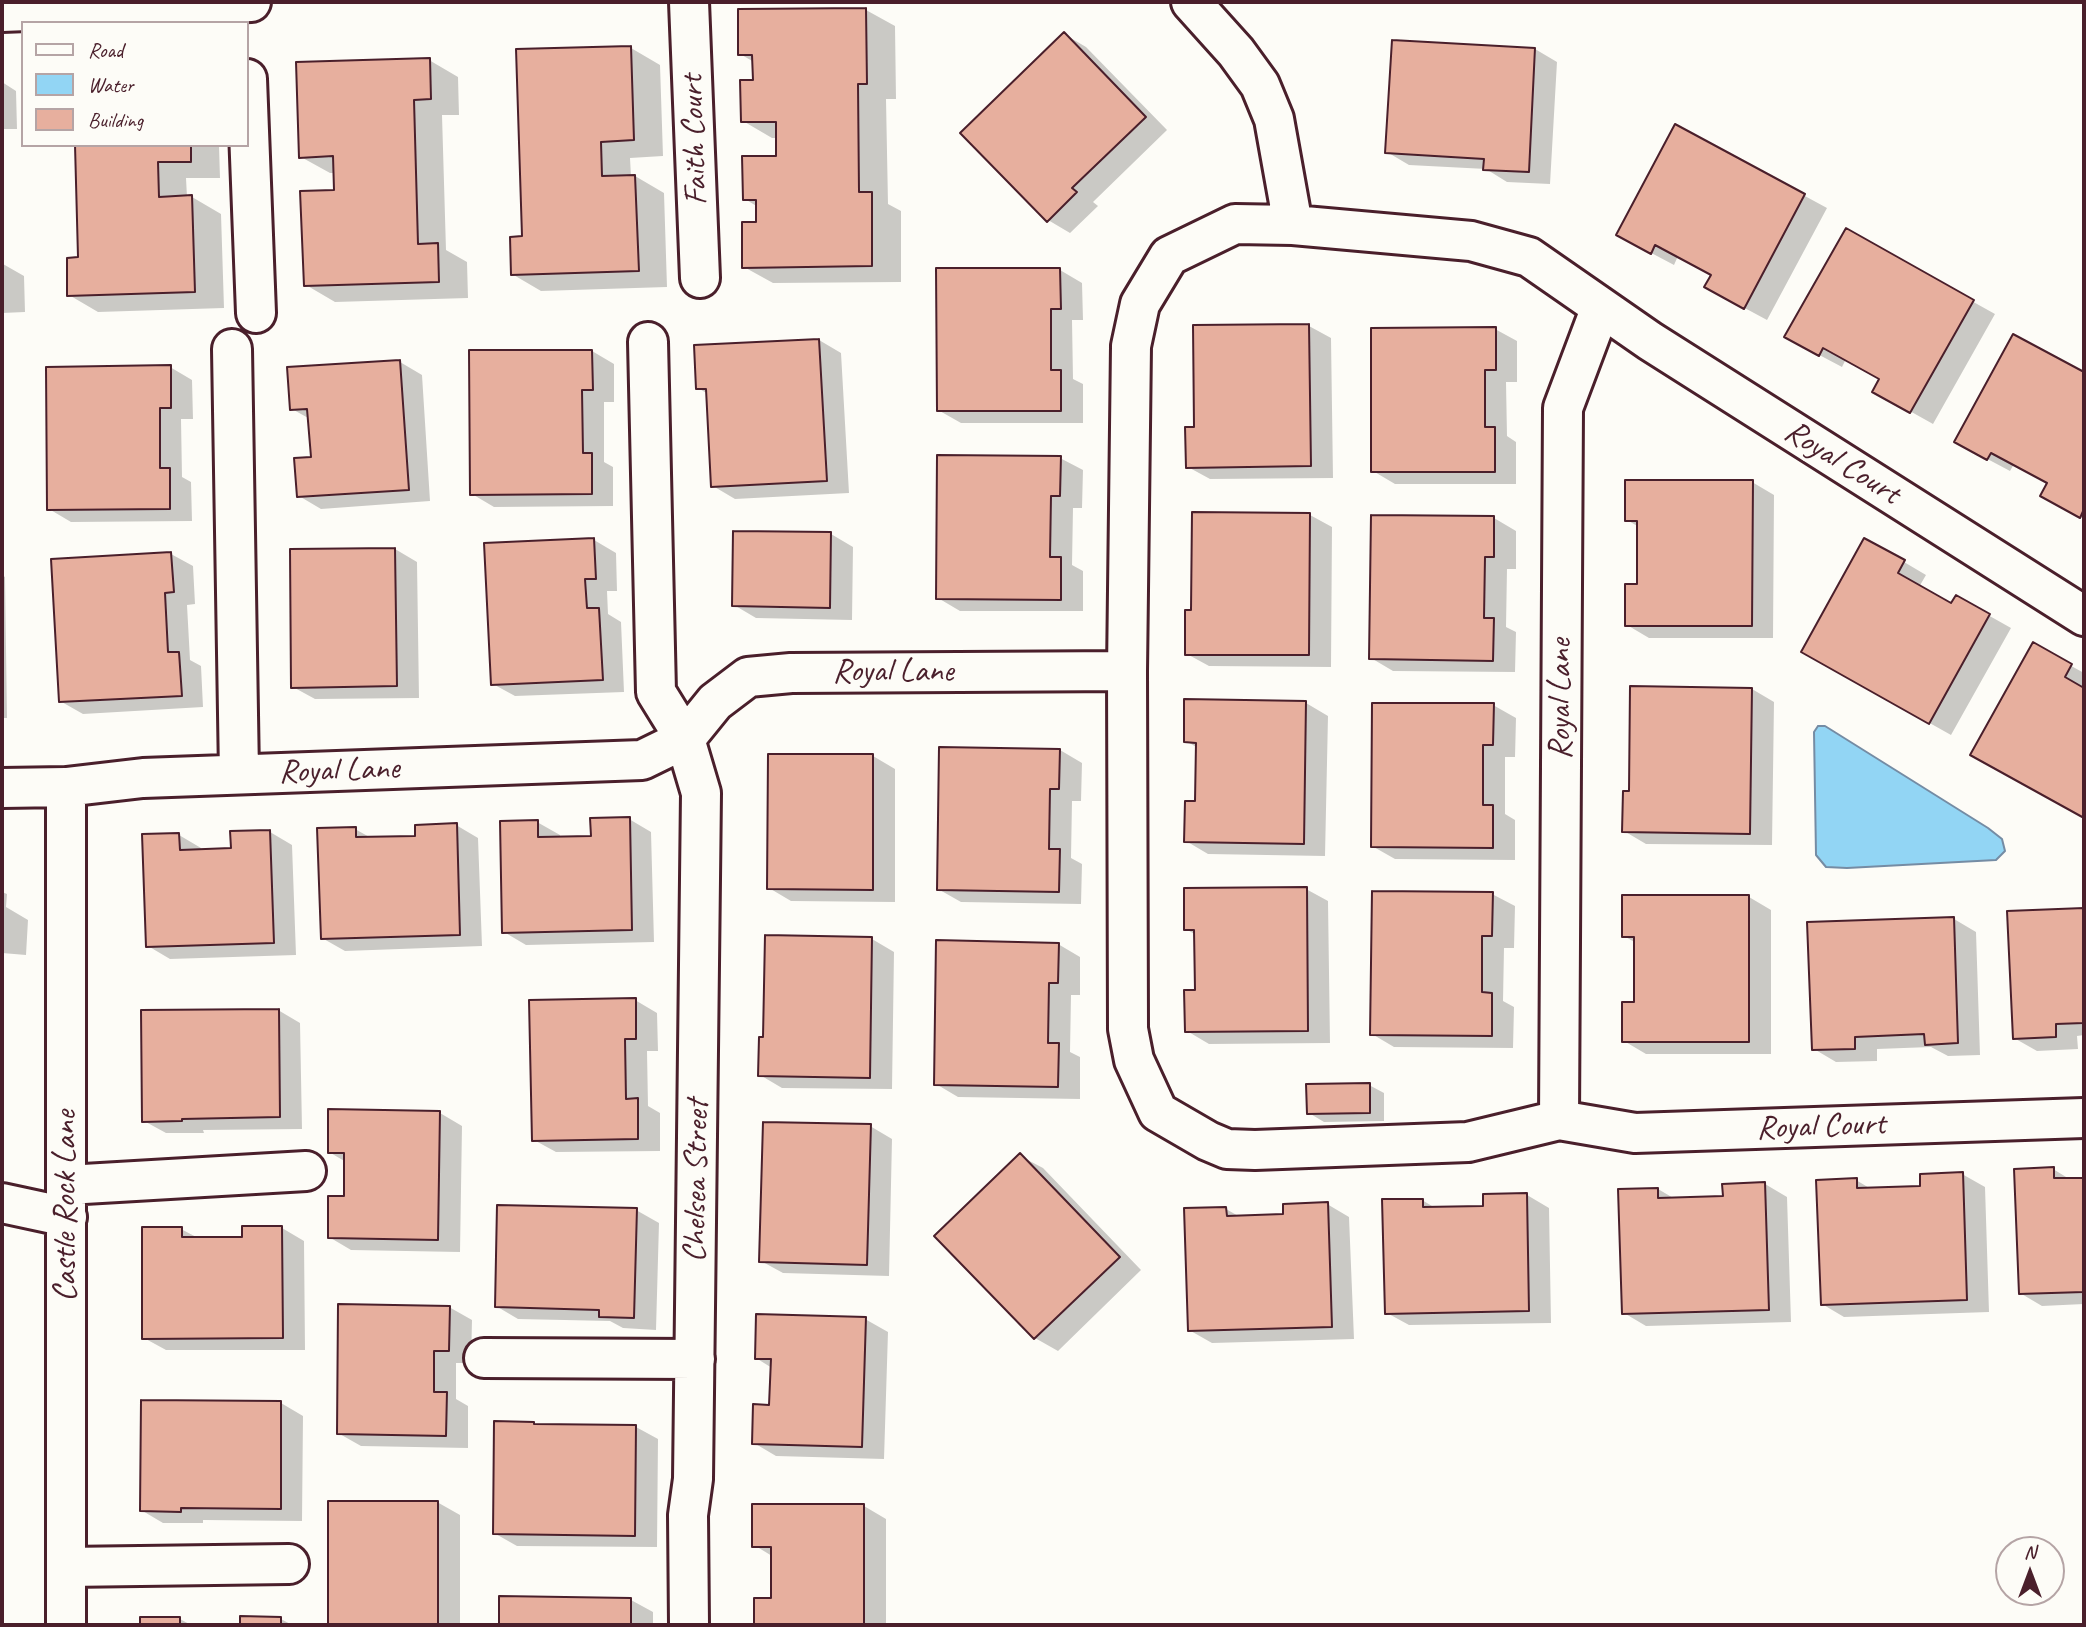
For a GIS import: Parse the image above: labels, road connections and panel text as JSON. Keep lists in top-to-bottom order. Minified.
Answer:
{"streets":{"street":["Faith Court","Royal Court","Royal Lane","Chelsea Street","Castle Rock Lane"]},"crossings":[["Royal Court","Royal Lane"],["Royal Lane","Chelsea Street"],["Royal Lane","Castle Rock Lane"]],"legend":["Road","Water","Building"],"north":"top"}
